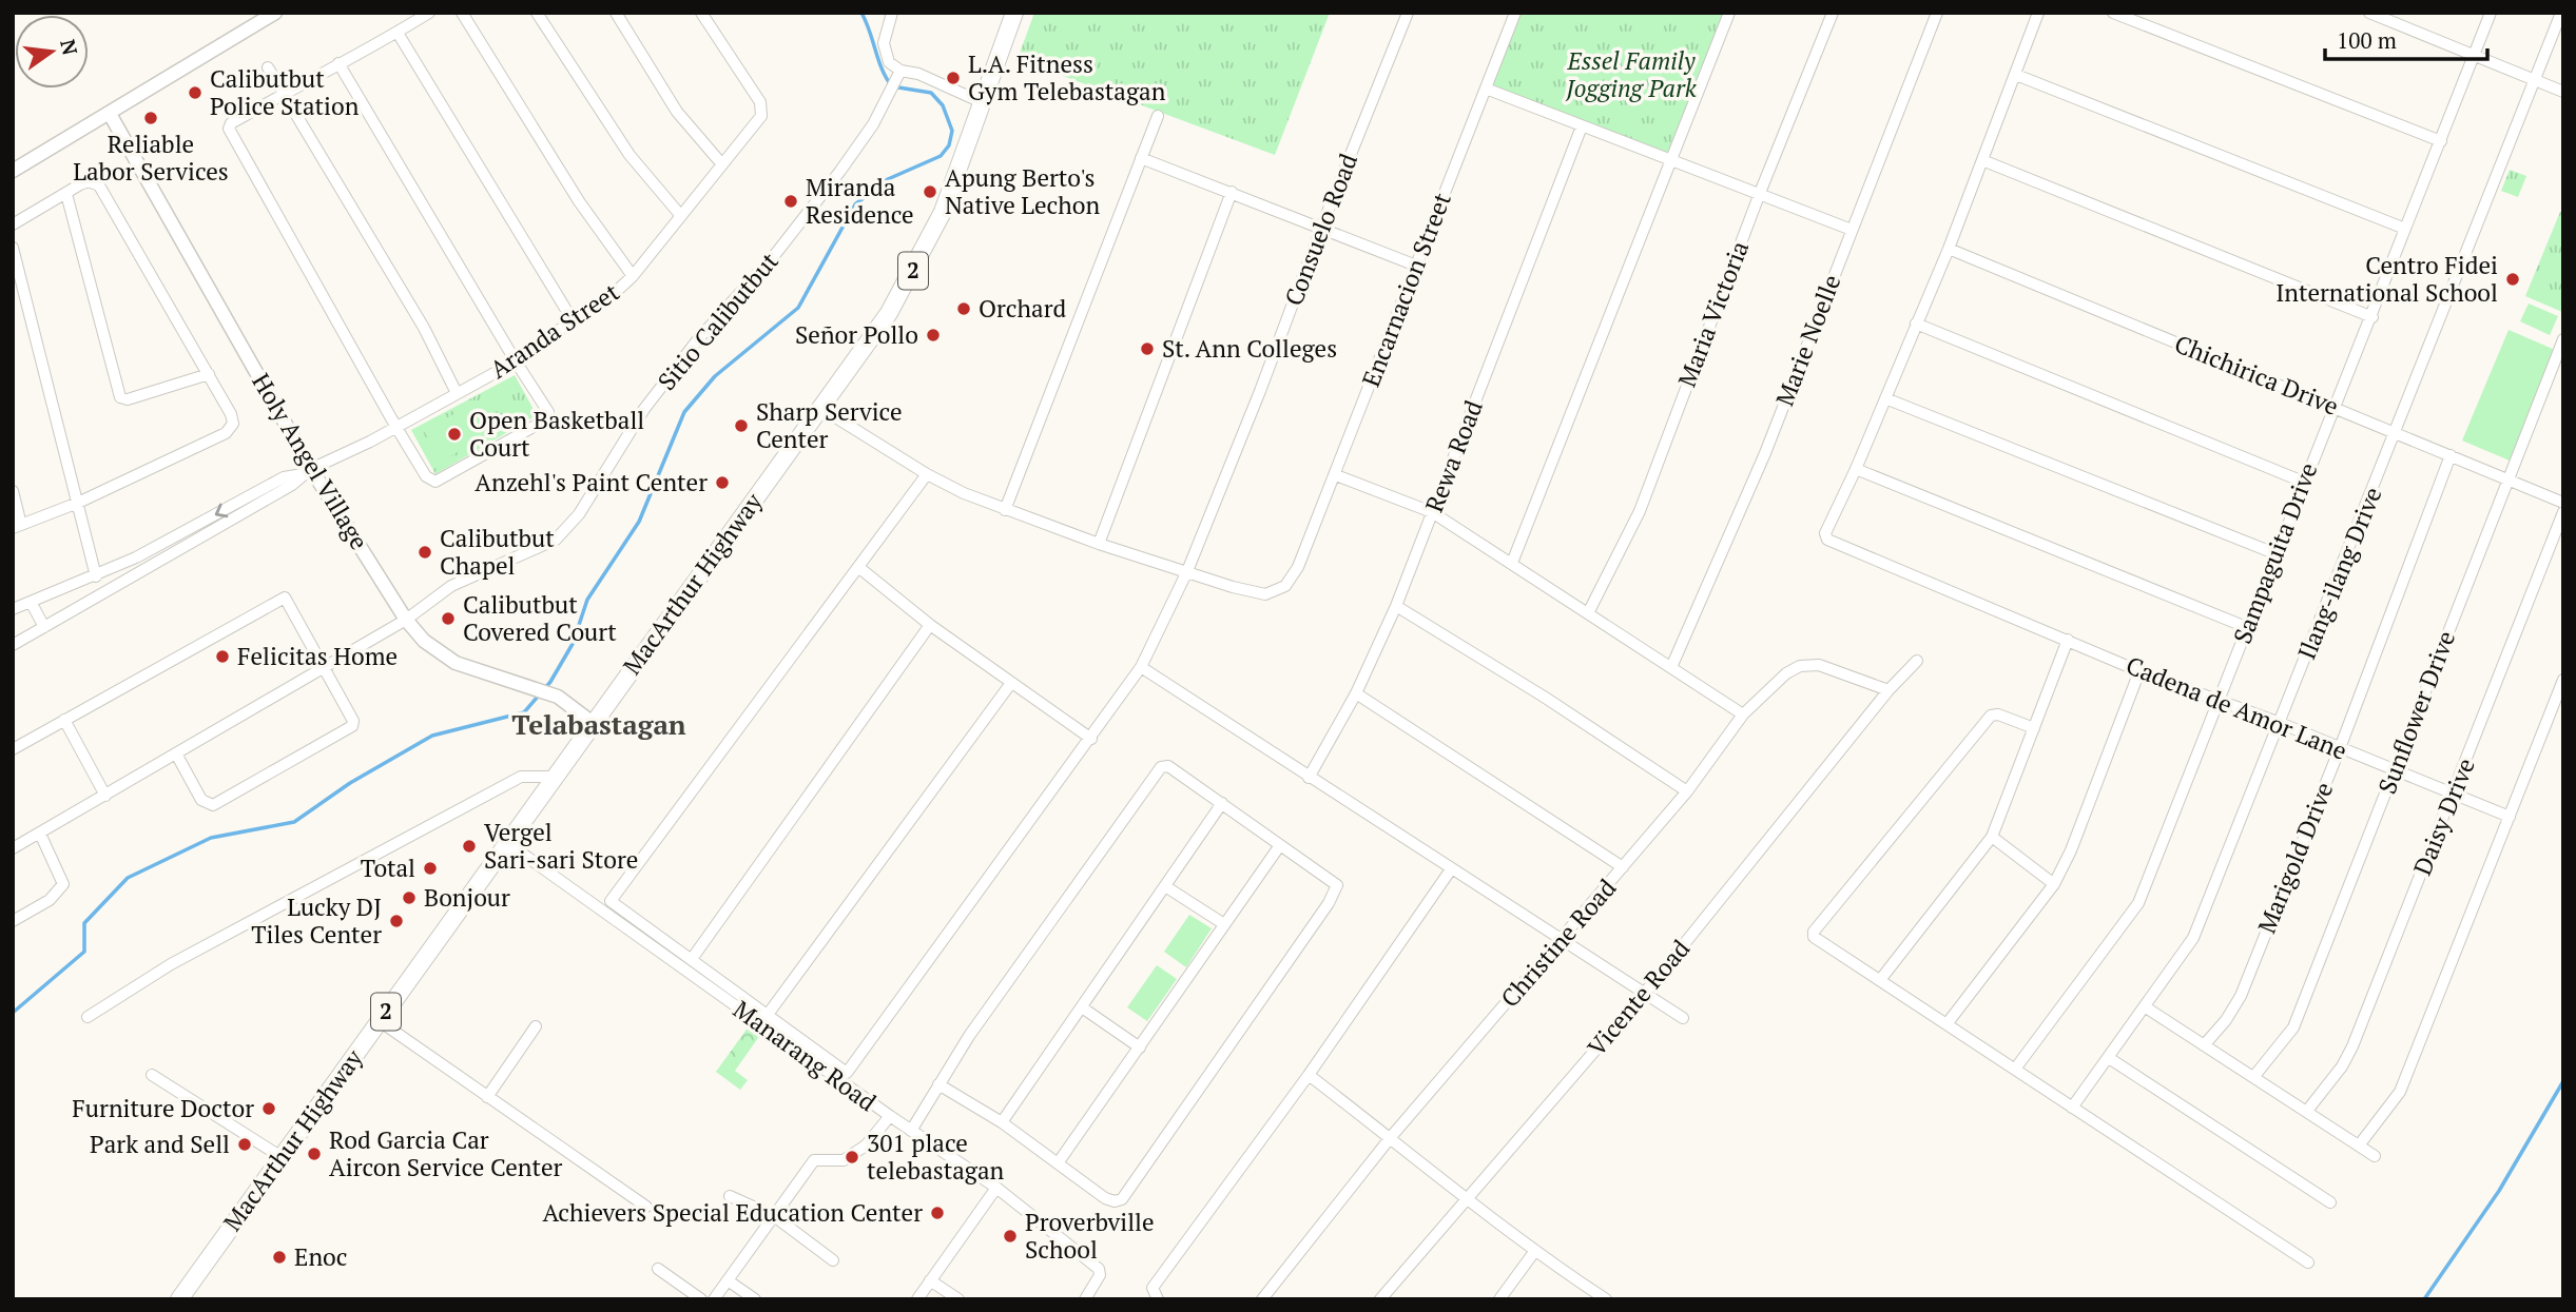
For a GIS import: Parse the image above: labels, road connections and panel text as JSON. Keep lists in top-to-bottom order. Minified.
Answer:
{"streets":{"highway":["2","MacArthur Highway"],"street":["Consuelo Road","Encarnacion Street","Maria Victoria","Sitio Calibutbut","Aranda Street","Marie Noelle","Chichirica Drive","Rewa Road","Holy Angel Village","Sampaguita Drive","Ilang-ilang Drive","Cadena de Amor Lane","Sunflower Drive","Daisy Drive","Marigold Drive","Christine Road","Vicente Road","Manarang Road"]},"crossings":[["Consuelo Road","Encarnacion Street"],["Sitio Calibutbut","Holy Angel Village"],["Aranda Street","Holy Angel Village"],["Chichirica Drive","Sampaguita Drive"],["Chichirica Drive","Ilang-ilang Drive"],["Chichirica Drive","Sunflower Drive"],["Chichirica Drive","Marigold Drive"],["Holy Angel Village","MacArthur Highway"],["Sampaguita Drive","Cadena de Amor Lane"],["Ilang-ilang Drive","Cadena de Amor Lane"],["MacArthur Highway","Manarang Road"],["Cadena de Amor Lane","Sunflower Drive"],["Cadena de Amor Lane","Daisy Drive"],["Cadena de Amor Lane","Marigold Drive"],["Christine Road","Vicente Road"]],"districts":["Telabastagan"],"parks":["Essel Family Jogging Park"],"places":["L.A. Fitness Gym Telebastagan","Calibutbut Police Station","Reliable Labor Services","Apung Berto's Native Lechon","Miranda Residence","Centro Fidei International School","Orchard","Señor Pollo","St. Ann Colleges","Sharp Service Center","Open Basketball Court","Anzehl's Paint Center","Calibutbut Chapel","Calibutbut Covered Court","Felicitas Home","Vergel Sari-sari Store","Total","Bonjour","Lucky DJ Tiles Center","Furniture Doctor","Park and Sell","Rod Garcia Car Aircon Service Center","301 place telebastagan","Achievers Special Education Center","Proverbville School","Enoc"],"scale_bar":"100 m","north":"right"}
